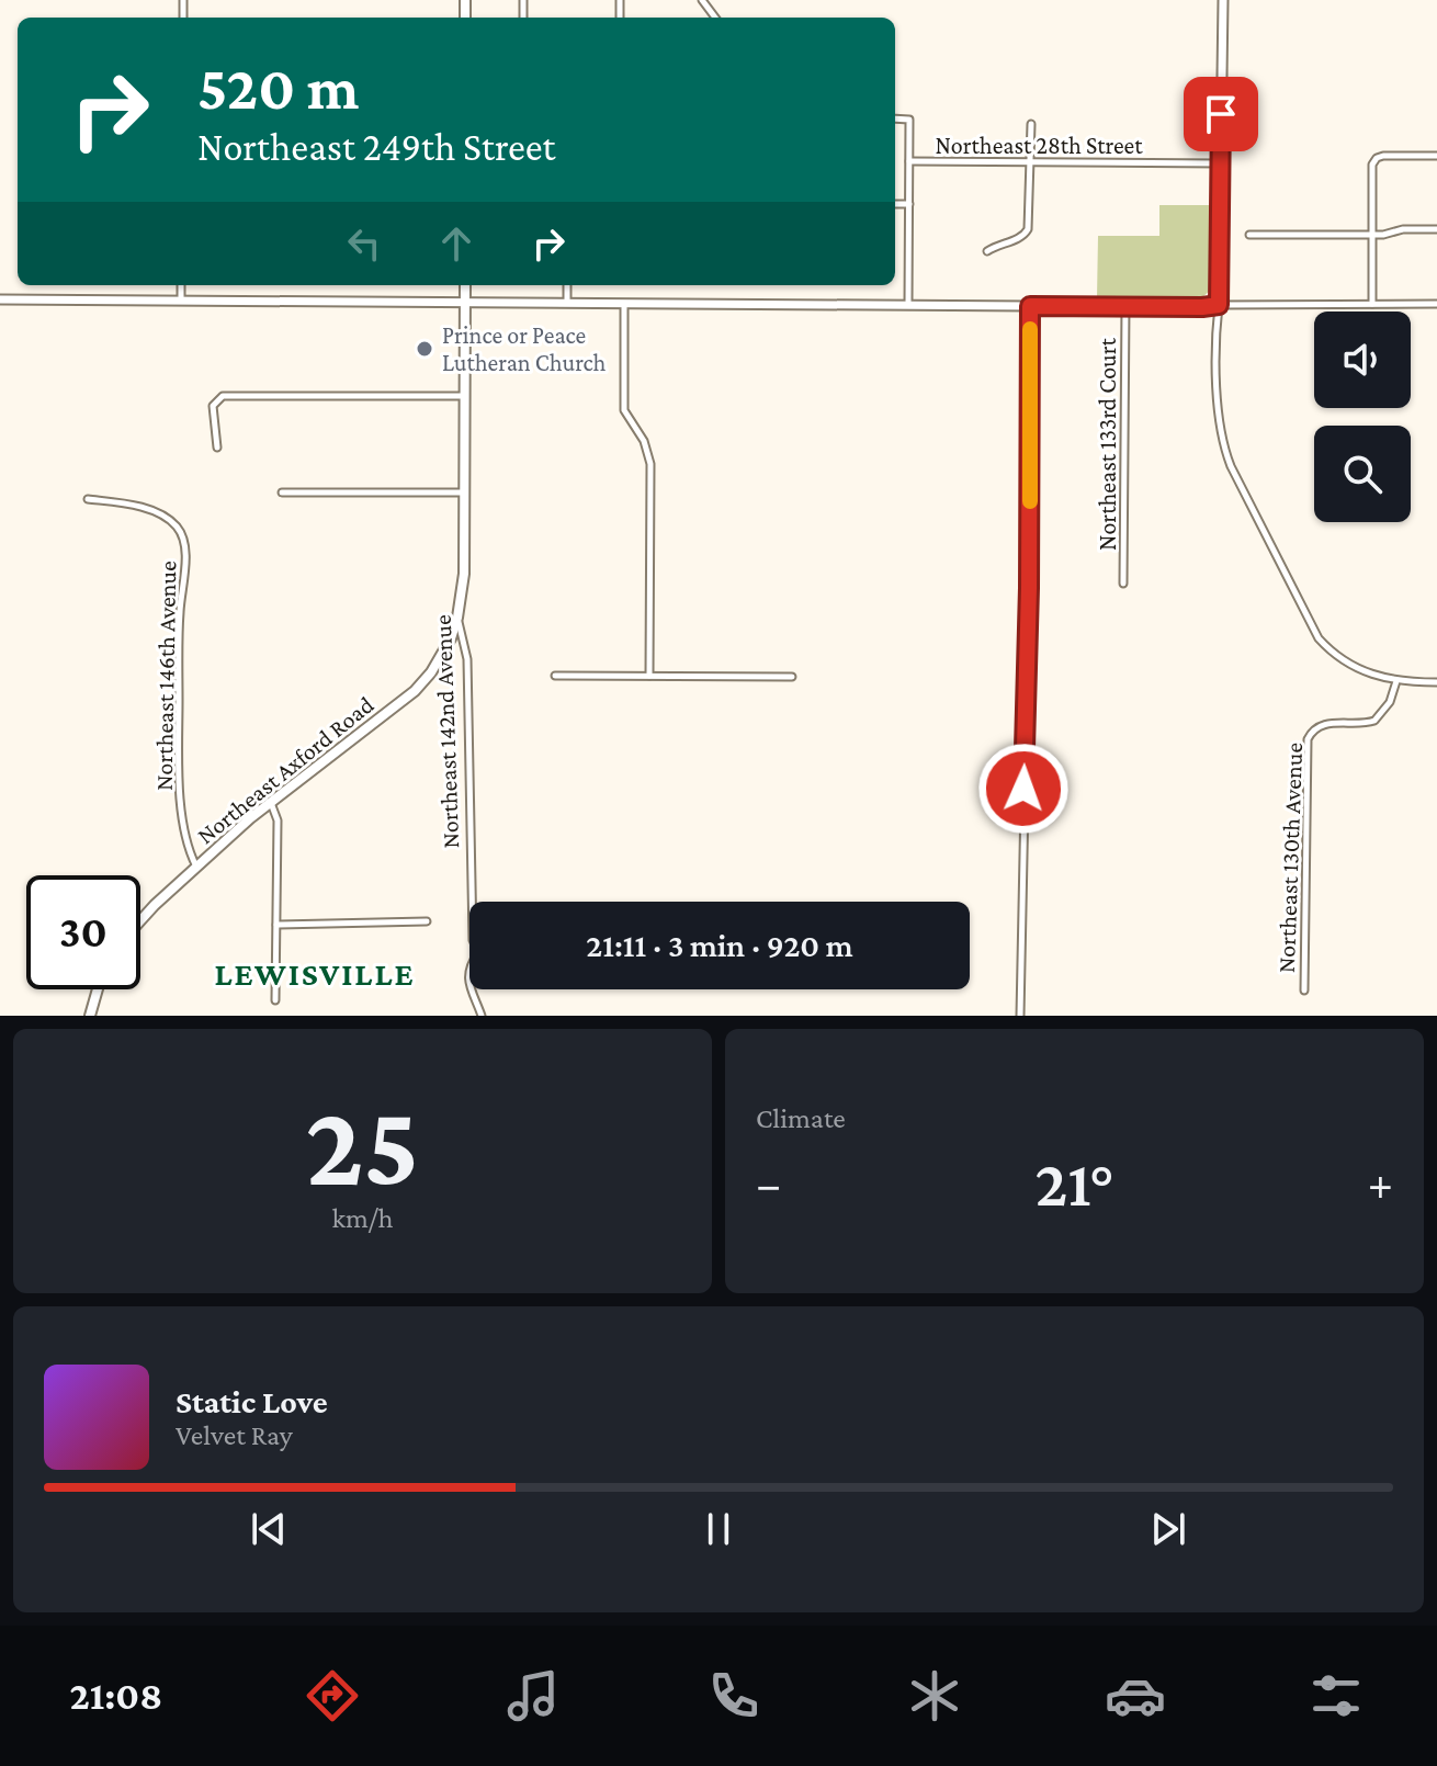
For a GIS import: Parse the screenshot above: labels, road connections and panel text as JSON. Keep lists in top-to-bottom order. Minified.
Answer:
{"streets":{"main road":["Northeast 142nd Avenue","Northeast Axford Road"],"street":["Northeast 28th Street","Northeast 133rd Court","Northeast 146th Avenue","Northeast 130th Avenue"]},"crossings":[["Northeast 146th Avenue","Northeast Axford Road"],["Northeast 142nd Avenue","Northeast Axford Road"]],"districts":["LEWISVILLE"],"places":["Prince or Peace Lutheran Church"],"page":{"turn":["520 m","Northeast 249th Street"],"limit":"30","trip":"21:11 · 3 min · 920 m","tile":[["25","km/h"],"Climate"],"heat":["−","21°","+"],"song":["Static Love","Velvet Ray"],"tabs":"21:08"}}
